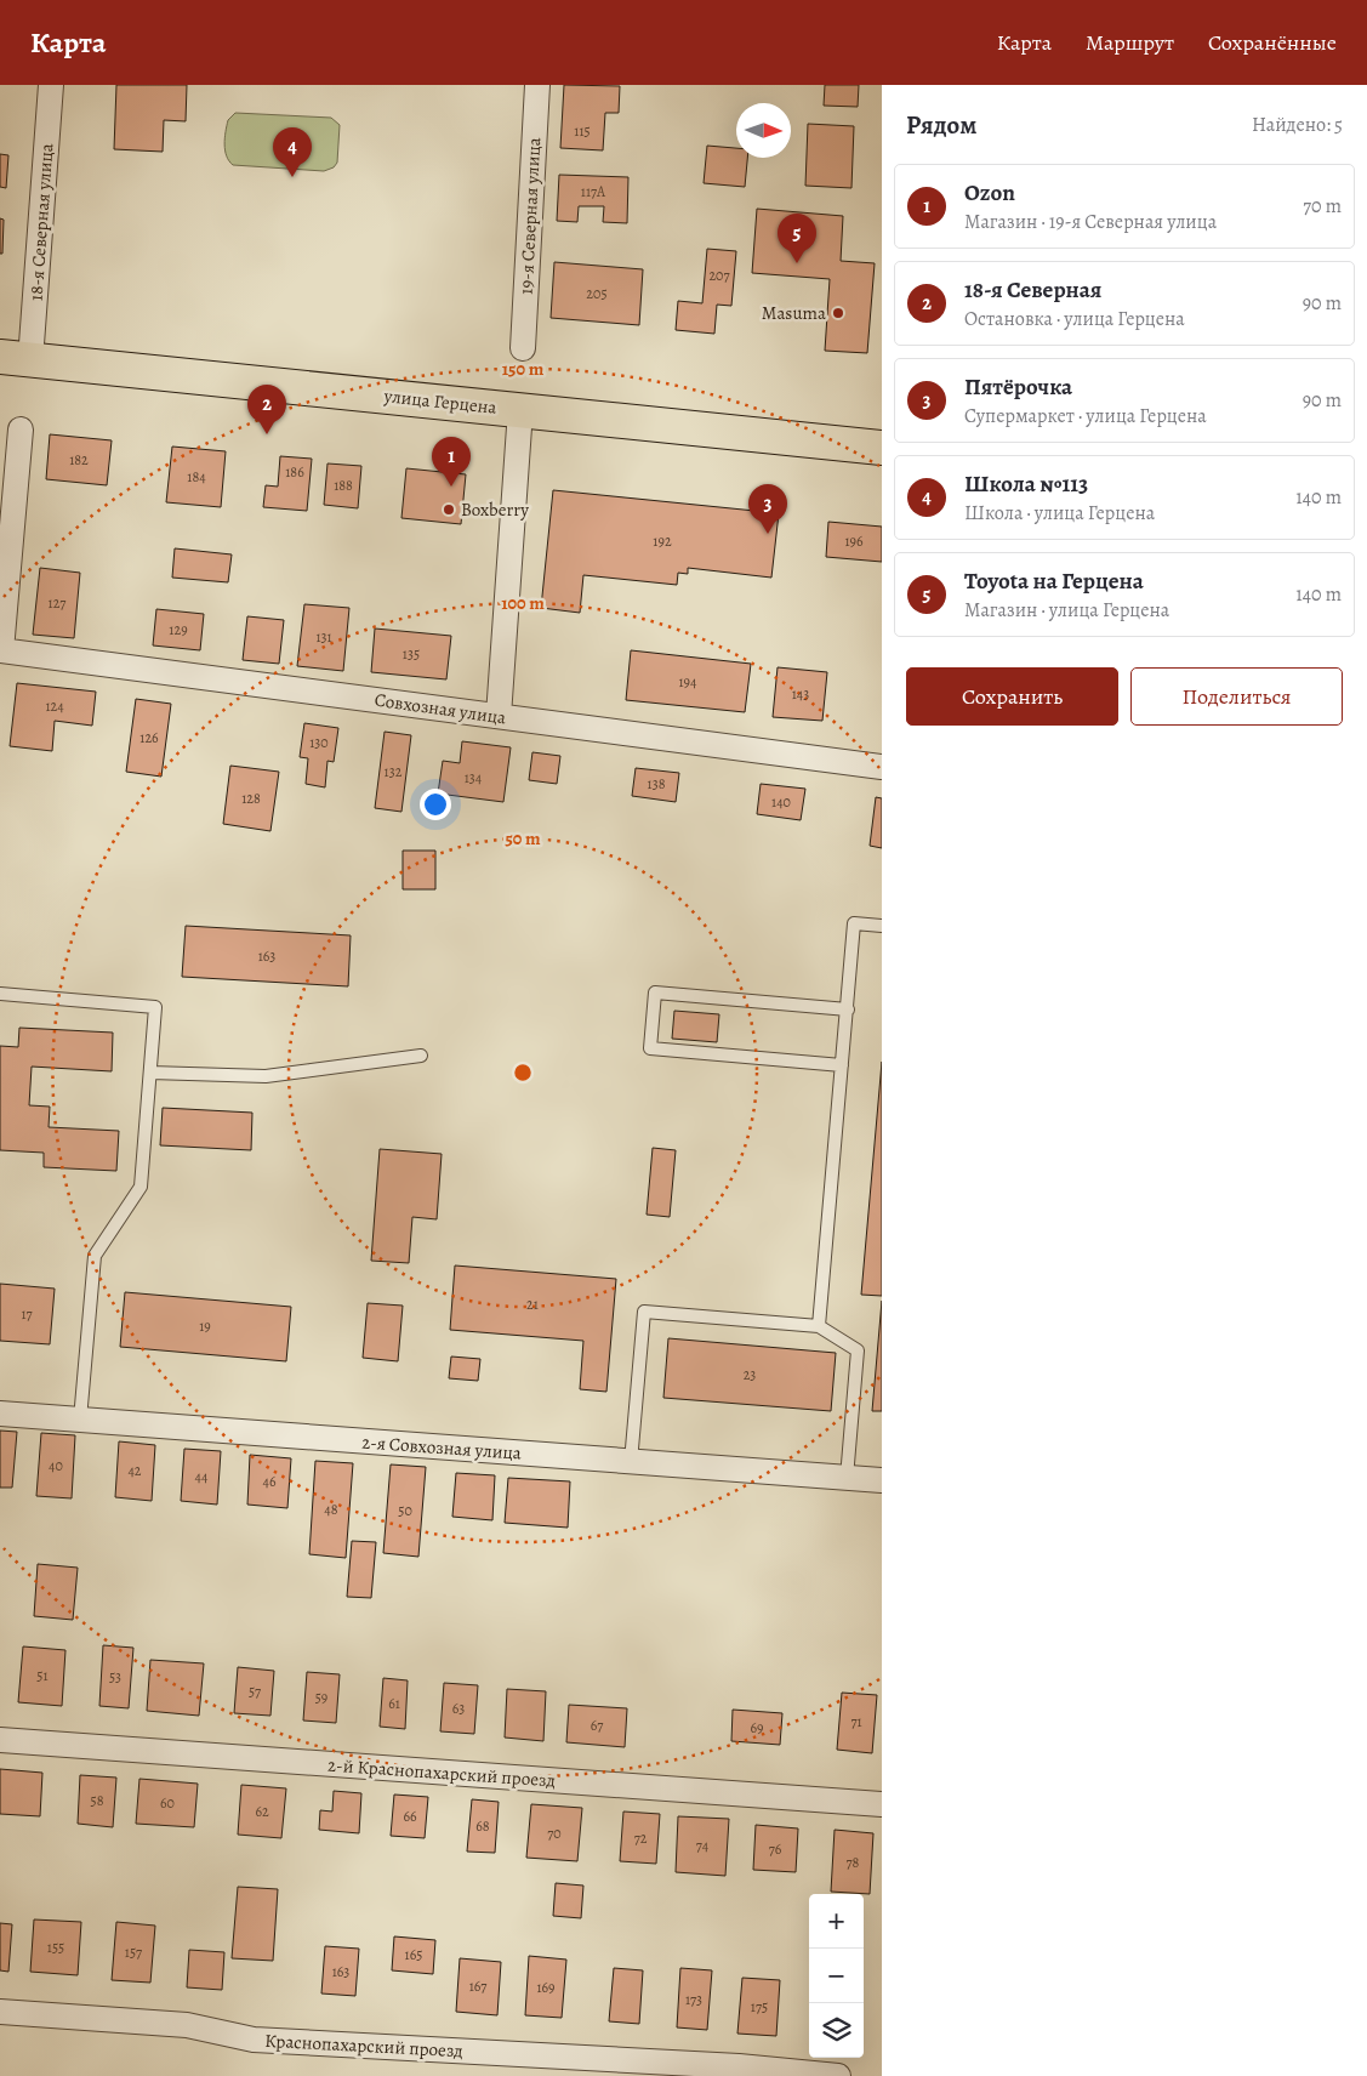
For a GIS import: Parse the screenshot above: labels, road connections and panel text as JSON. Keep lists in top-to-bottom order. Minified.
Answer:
{"streets":{"main road":["улица Герцена"],"street":["19-я Северная улица","18-я Северная улица","Совхозная улица","2-я Совхозная улица","2-й Краснопахарский проезд","Краснопахарский проезд"]},"crossings":[["18-я Северная улица","улица Герцена"]],"places":["Masuma","Boxberry"],"house_numbers":["115","117А","207","205","182","186","184","188","192","196","127","129","131","135","194","143","124","126","130","132","134","138","128","140","163","21","17","19","23","40","42","44","46","48","50","51","53","57","59","61","63","71","67","69","58","60","62","66","68","70","72","74","76","78","155","157","165","163","167","169","173","175"],"north":"right","page":{"header":"Карта","nav":["Карта","Маршрут","Сохранённые"],"heading":["Рядом","Найдено: 5"],"pins":["4","5","2","1","3"],"list":[{"mark":"1","name":"Ozon","note":"Магазин · 19-я Северная улица","value":"70 m"},{"mark":"2","name":"18-я Северная","note":"Остановка · улица Герцена","value":"90 m"},{"mark":"3","name":"Пятёрочка","note":"Супермаркет · улица Герцена","value":"90 m"},{"mark":"4","name":"Школа №113","note":"Школа · улица Герцена","value":"140 m"},{"mark":"5","name":"Toyota на Герцена","note":"Магазин · улица Герцена","value":"140 m"}],"buttons":["Сохранить","Поделиться"],"map_buttons":["+","−"]},"rings":["150 m","100 m","50 m"]}
